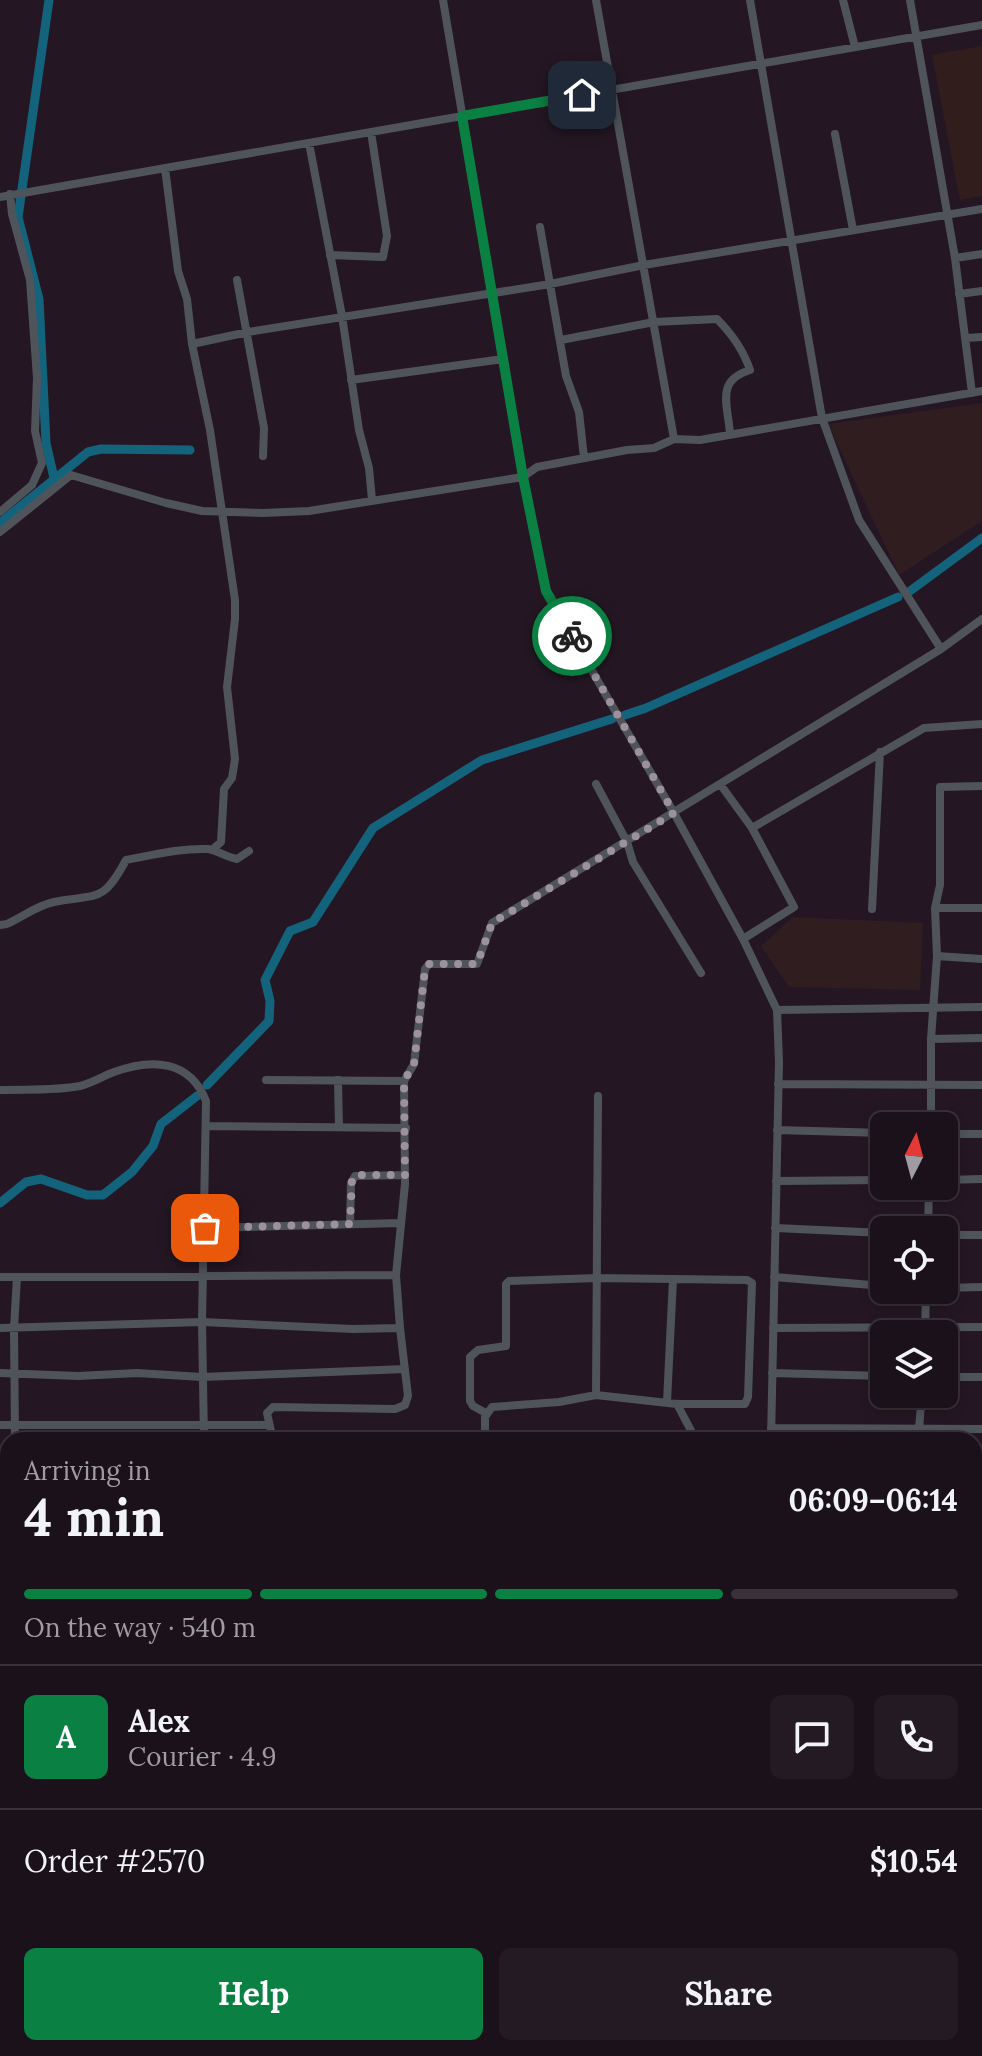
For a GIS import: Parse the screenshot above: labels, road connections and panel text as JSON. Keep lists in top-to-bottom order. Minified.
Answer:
{"north":"top","page":{"heading":["4 min","Arriving in","06:09–06:14"],"panel":["Alex","Courier · 4.9","Order #2570","$10.54"],"bar":"On the way · 540 m","round":"A","buttons":["Help","Share"]}}
